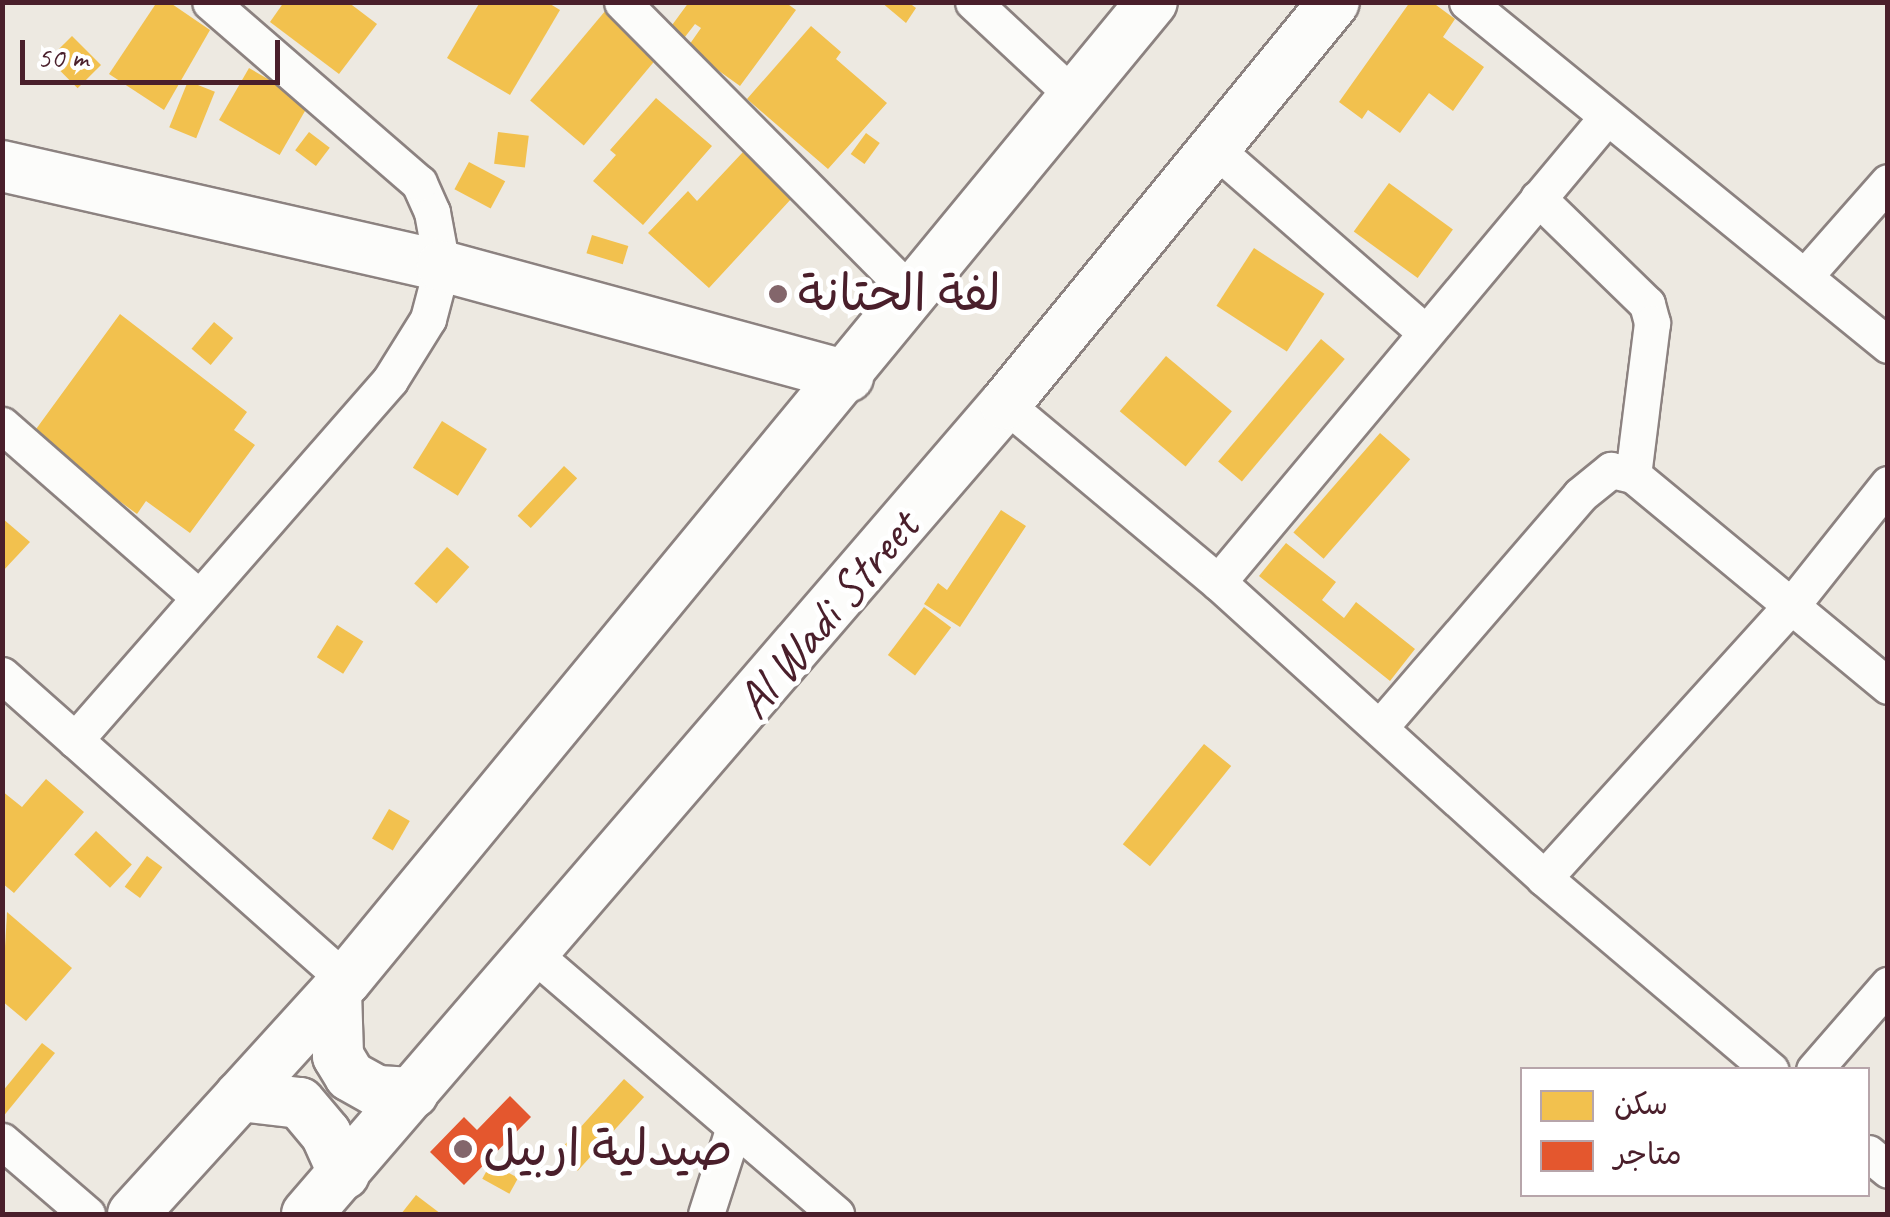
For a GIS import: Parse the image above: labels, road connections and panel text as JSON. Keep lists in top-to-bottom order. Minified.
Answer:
{"streets":{"main road":["Al Wadi Street"]},"places":["لفة الحتانة","صيدلية اربيل"],"legend":["سكن","متاجر"],"scale_bar":"50 m"}
